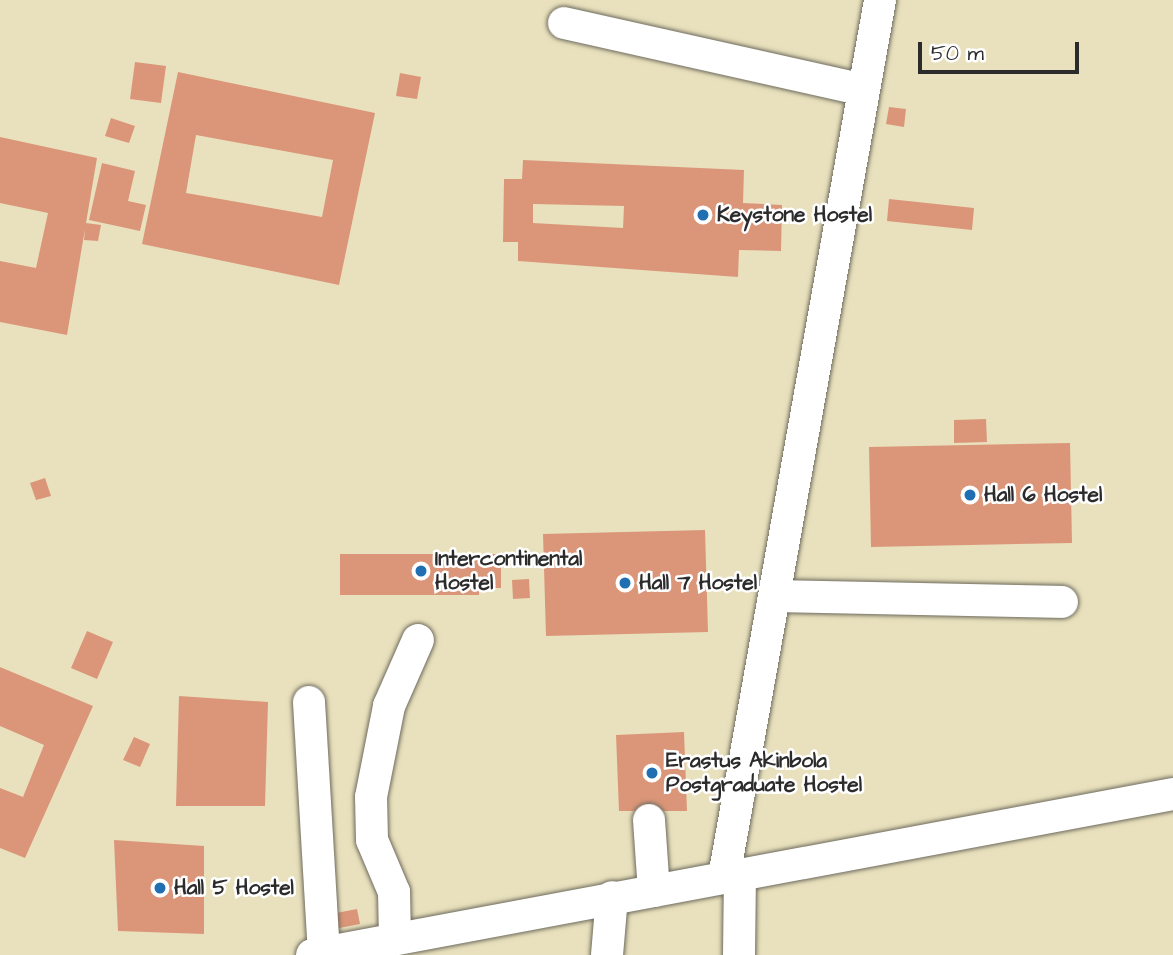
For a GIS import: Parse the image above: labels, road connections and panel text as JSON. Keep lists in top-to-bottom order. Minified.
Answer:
{"places":["Keystone Hostel","Hall 6 Hostel","Intercontinental Hostel","Hall 7 Hostel","Erastus Akinbola Postgraduate Hostel","Hall 5 Hostel"],"scale_bar":"50 m"}
